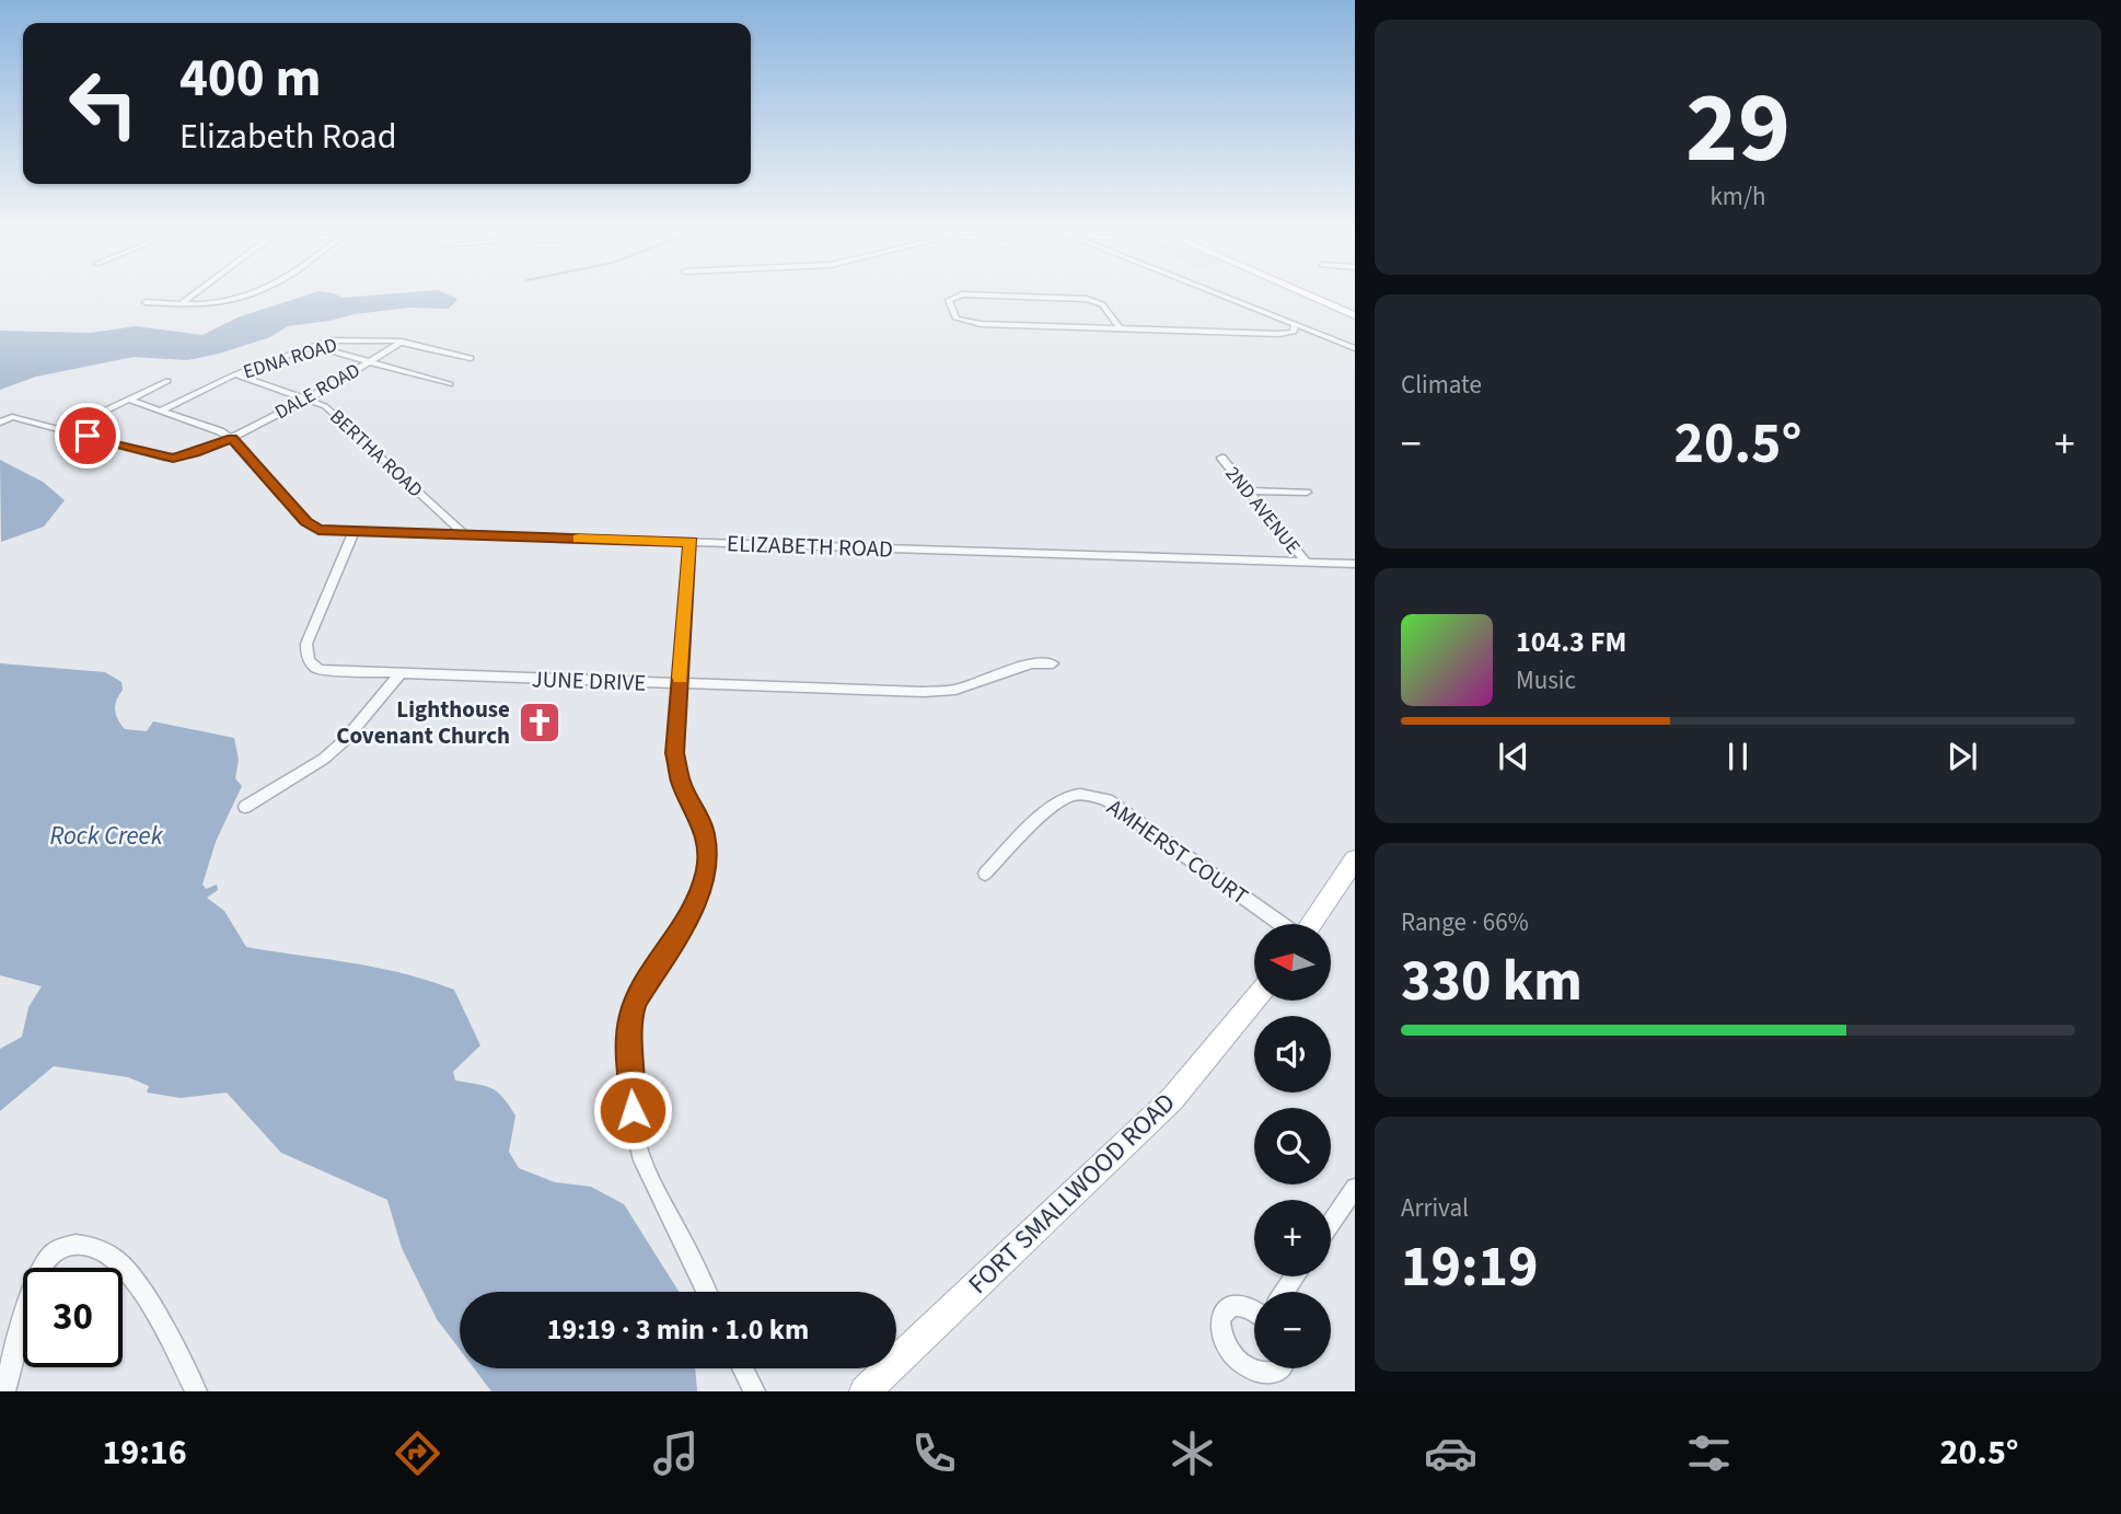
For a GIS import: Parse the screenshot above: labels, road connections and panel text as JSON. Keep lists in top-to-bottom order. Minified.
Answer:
{"streets":{"main road":["FORT SMALLWOOD ROAD"],"street":["EDNA ROAD","DALE ROAD","BERTHA ROAD","2ND AVENUE","ELIZABETH ROAD","JUNE DRIVE","AMHERST COURT"]},"crossings":[["EDNA ROAD","DALE ROAD"],["EDNA ROAD","BERTHA ROAD"],["EDNA ROAD","ELIZABETH ROAD"],["DALE ROAD","BERTHA ROAD"],["DALE ROAD","ELIZABETH ROAD"],["BERTHA ROAD","ELIZABETH ROAD"],["2ND AVENUE","ELIZABETH ROAD"],["ELIZABETH ROAD","JUNE DRIVE"]],"water":["Rock Creek"],"places":{"church":["Lighthouse Covenant Church"]},"north":"left","page":{"tile":[["29","km/h"],"Climate",["Range · 66%","330 km"],["Arrival","19:19"]],"turn":["400 m","Elizabeth Road"],"heat":["−","20.5°","+"],"song":["104.3 FM","Music"],"map_buttons":["+","−"],"limit":"30","trip":"19:19 · 3 min · 1.0 km","tabs":["19:16","20.5°"]}}
